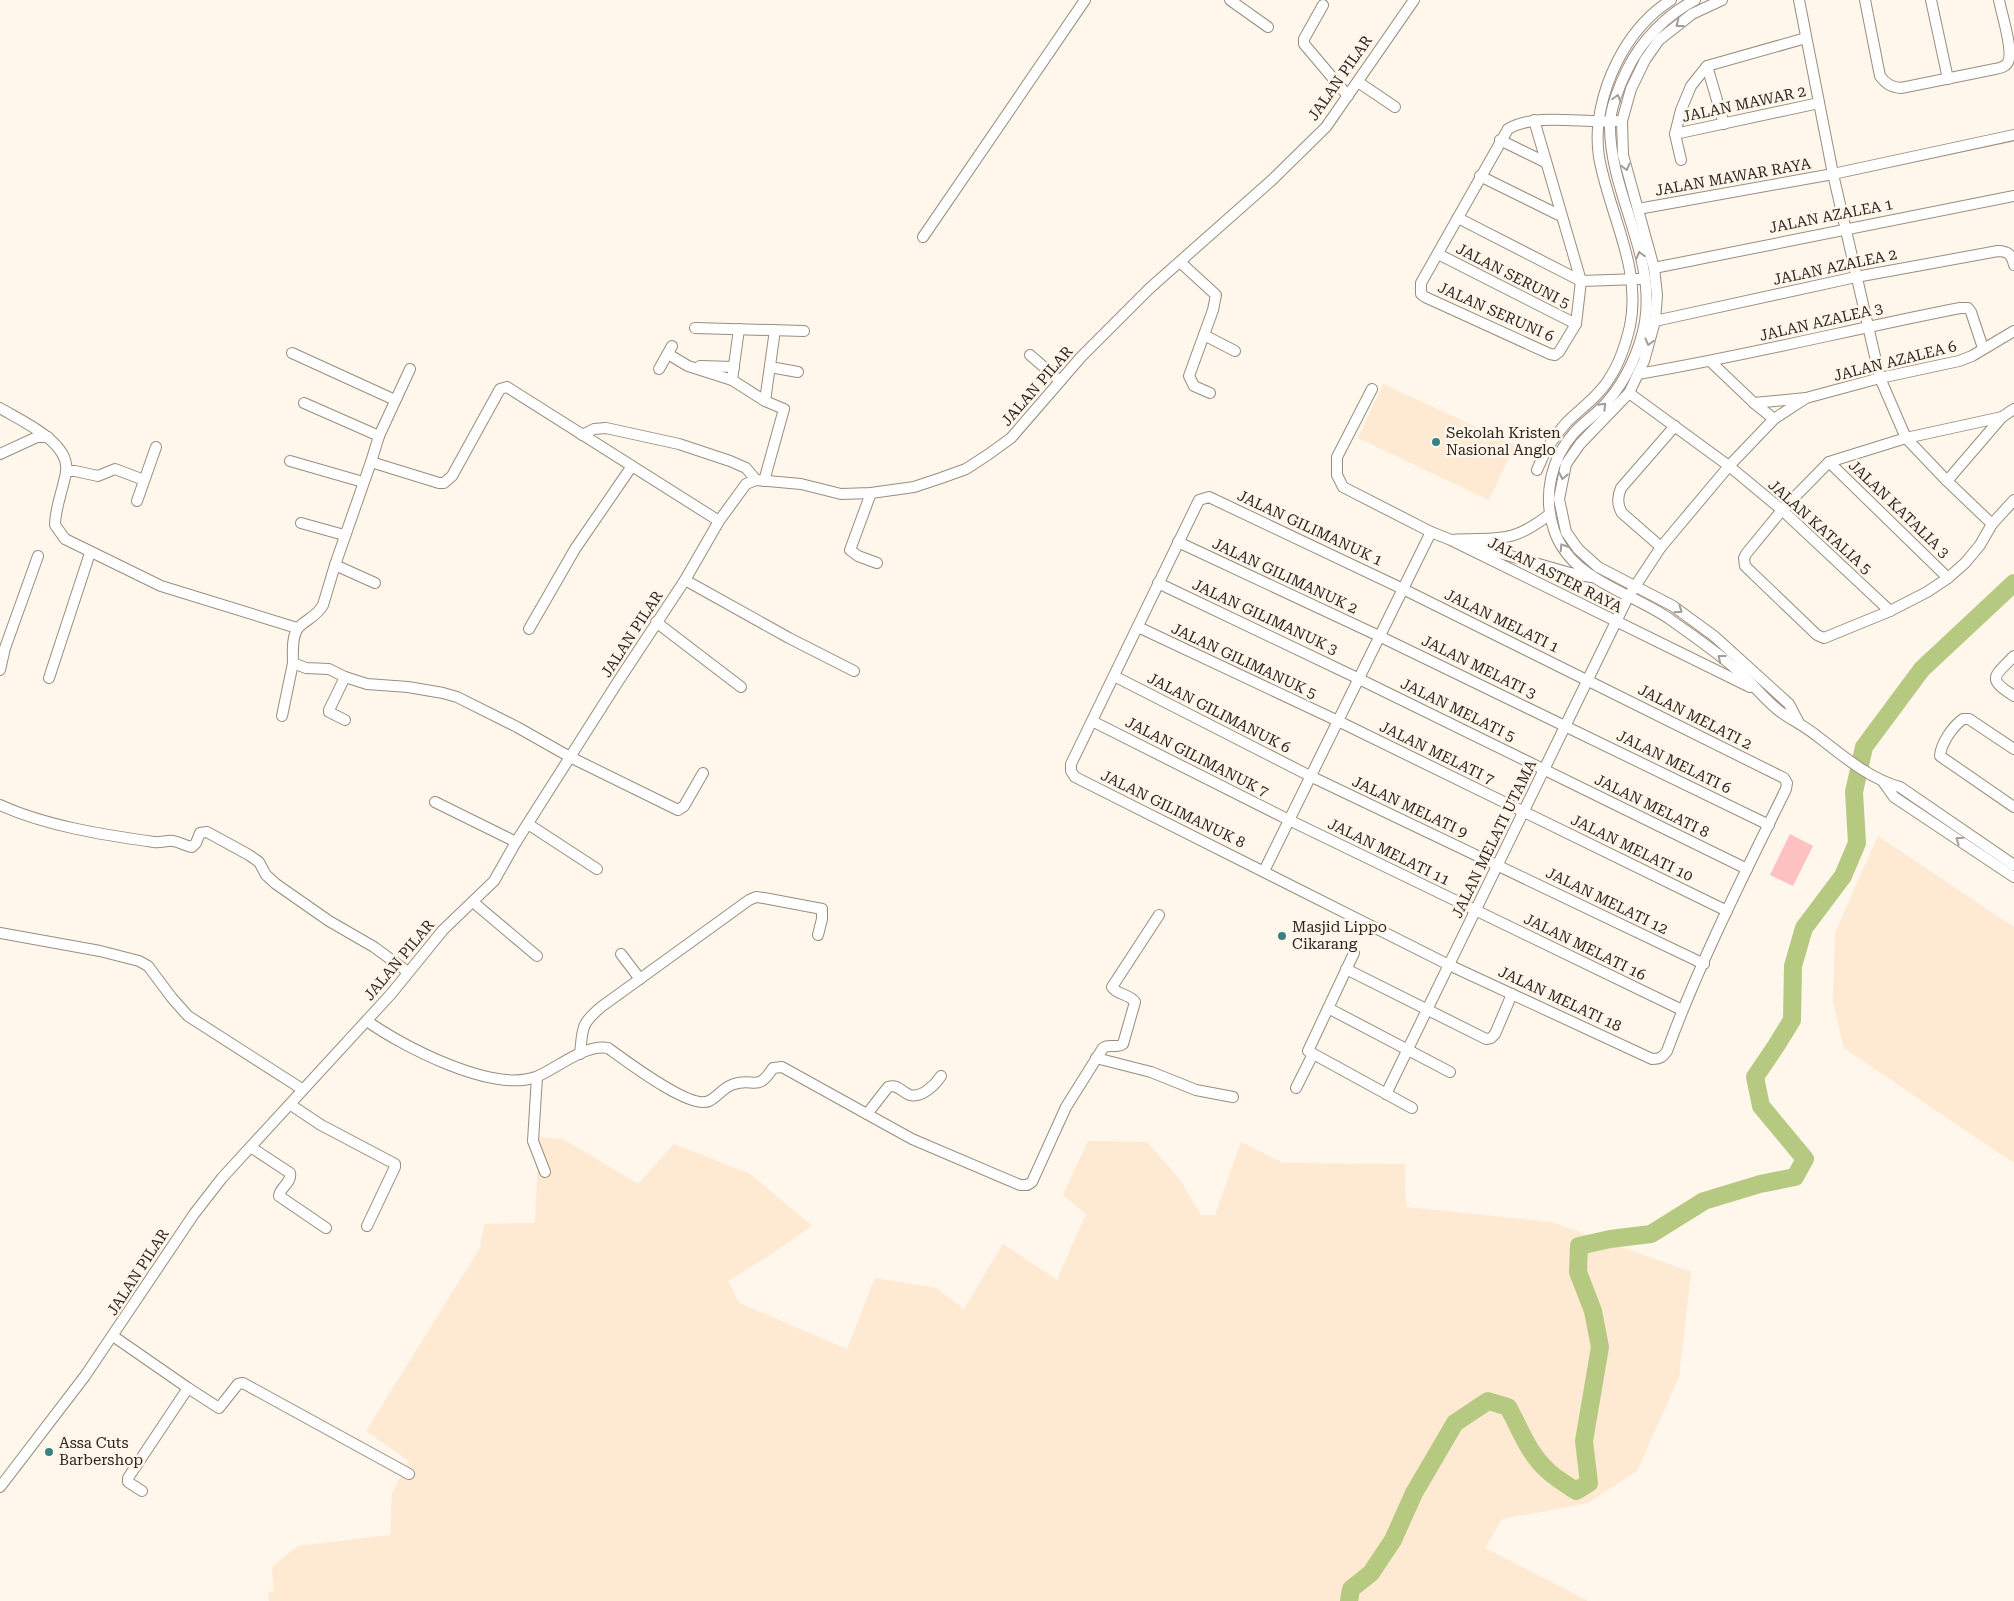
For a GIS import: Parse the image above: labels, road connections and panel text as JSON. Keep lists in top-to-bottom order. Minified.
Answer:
{"streets":{"street":["JALAN PILAR","JALAN MAWAR 2","JALAN MAWAR RAYA","JALAN AZALEA 1","JALAN AZALEA 2","JALAN SERUNI 5","JALAN SERUNI 6","JALAN AZALEA 3","JALAN AZALEA 6","JALAN KATALIA 3","JALAN KATALIA 5","JALAN GILIMANUK 1","JALAN ASTER RAYA","JALAN GILIMANUK 2","JALAN GILIMANUK 3","JALAN MELATI 1","JALAN GILIMANUK 5","JALAN MELATI 3","JALAN MELATI 5","JALAN GILIMANUK 6","JALAN MELATI 2","JALAN MELATI 7","JALAN GILIMANUK 7","JALAN MELATI 6","JALAN MELATI 8","JALAN MELATI 9","JALAN GILIMANUK 8","JALAN MELATI UTAMA","JALAN MELATI 10","JALAN MELATI 11","JALAN MELATI 12","JALAN MELATI 16","JALAN MELATI 18"]},"crossings":[["JALAN MAWAR RAYA","JALAN ASTER RAYA"],["JALAN AZALEA 1","JALAN ASTER RAYA"],["JALAN AZALEA 2","JALAN ASTER RAYA"],["JALAN SERUNI 5","JALAN SERUNI 6"],["JALAN AZALEA 3","JALAN AZALEA 6"],["JALAN AZALEA 3","JALAN ASTER RAYA"],["JALAN AZALEA 6","JALAN KATALIA 5"],["JALAN AZALEA 6","JALAN MELATI UTAMA"],["JALAN KATALIA 5","JALAN ASTER RAYA"],["JALAN GILIMANUK 1","JALAN GILIMANUK 2"],["JALAN GILIMANUK 1","JALAN MELATI 1"],["JALAN ASTER RAYA","JALAN MELATI UTAMA"],["JALAN GILIMANUK 2","JALAN MELATI 3"],["JALAN GILIMANUK 3","JALAN MELATI 5"],["JALAN MELATI 1","JALAN MELATI 2"],["JALAN MELATI 1","JALAN MELATI UTAMA"],["JALAN GILIMANUK 5","JALAN MELATI 7"],["JALAN MELATI 3","JALAN MELATI 6"],["JALAN MELATI 3","JALAN MELATI UTAMA"],["JALAN MELATI 5","JALAN MELATI 8"],["JALAN MELATI 5","JALAN MELATI UTAMA"],["JALAN GILIMANUK 6","JALAN MELATI 9"],["JALAN MELATI 2","JALAN MELATI 6"],["JALAN MELATI 2","JALAN MELATI UTAMA"],["JALAN MELATI 7","JALAN MELATI UTAMA"],["JALAN MELATI 7","JALAN MELATI 10"],["JALAN GILIMANUK 7","JALAN GILIMANUK 8"],["JALAN GILIMANUK 7","JALAN MELATI 11"],["JALAN MELATI 6","JALAN MELATI UTAMA"],["JALAN MELATI 8","JALAN MELATI UTAMA"],["JALAN MELATI 9","JALAN MELATI UTAMA"],["JALAN MELATI 9","JALAN MELATI 12"],["JALAN GILIMANUK 8","JALAN MELATI UTAMA"],["JALAN GILIMANUK 8","JALAN MELATI 18"],["JALAN MELATI UTAMA","JALAN MELATI 10"],["JALAN MELATI UTAMA","JALAN MELATI 11"],["JALAN MELATI UTAMA","JALAN MELATI 12"],["JALAN MELATI UTAMA","JALAN MELATI 16"],["JALAN MELATI UTAMA","JALAN MELATI 18"],["JALAN MELATI 11","JALAN MELATI 16"],["JALAN MELATI 16","JALAN MELATI 18"]],"places":["Sekolah Kristen Nasional Anglo","Masjid Lippo Cikarang","Assa Cuts Barbershop"]}
